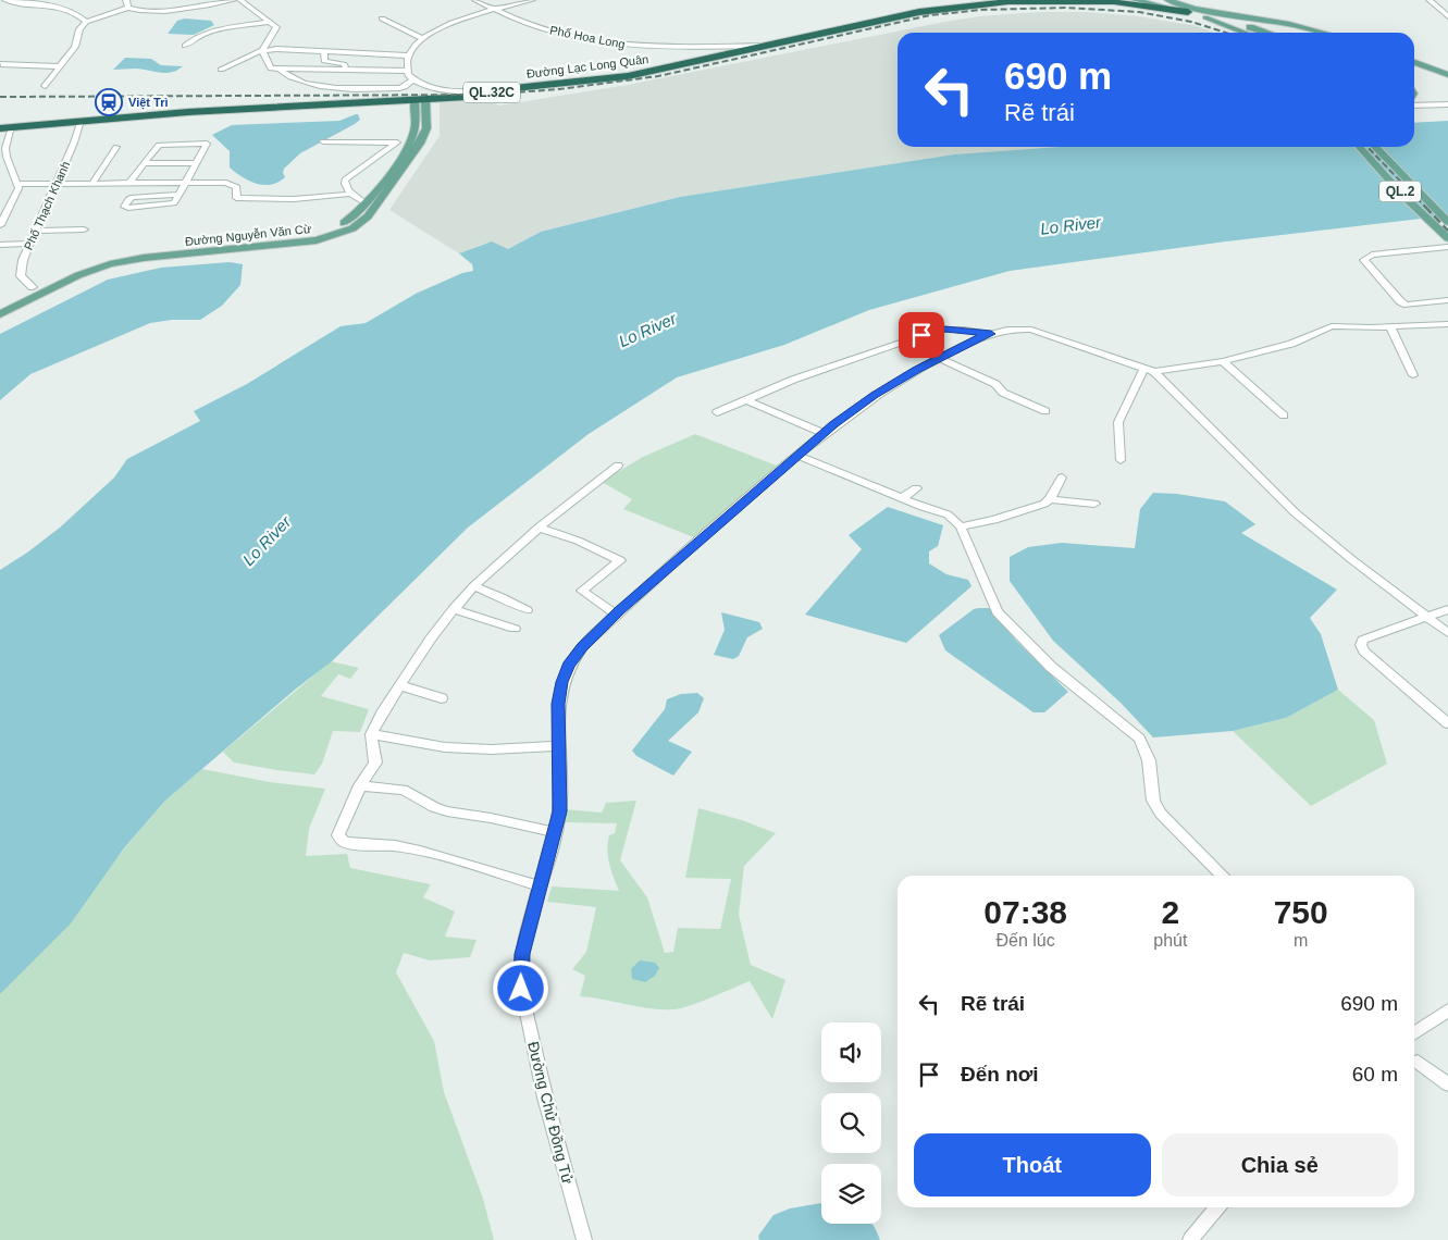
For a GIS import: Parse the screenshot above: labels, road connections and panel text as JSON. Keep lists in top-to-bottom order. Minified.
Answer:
{"streets":{"highway":["Đường Lạc Long Quân","QL.32C"],"main road":["QL.2","Đường Nguyễn Văn Cừ"],"street":["Phố Hoa Long","Phố Thạch Khanh","Đường Chử Đồng Tử"]},"crossings":[["Phố Hoa Long","Đường Lạc Long Quân"],["Đường Lạc Long Quân","Phố Thạch Khanh"],["Đường Lạc Long Quân","Đường Nguyễn Văn Cừ"],["Phố Thạch Khanh","Đường Nguyễn Văn Cừ"]],"water":["Lo River"],"places":{"station":["Việt Trì"]},"page":{"turn":["690 m","Rẽ trái"],"eta":["07:38","Đến lúc","2","phút","750","m"],"list":[{"name":"Rẽ trái","value":"690 m"},{"name":"Đến nơi","value":"60 m"}],"buttons":["Thoát","Chia sẻ"]}}
